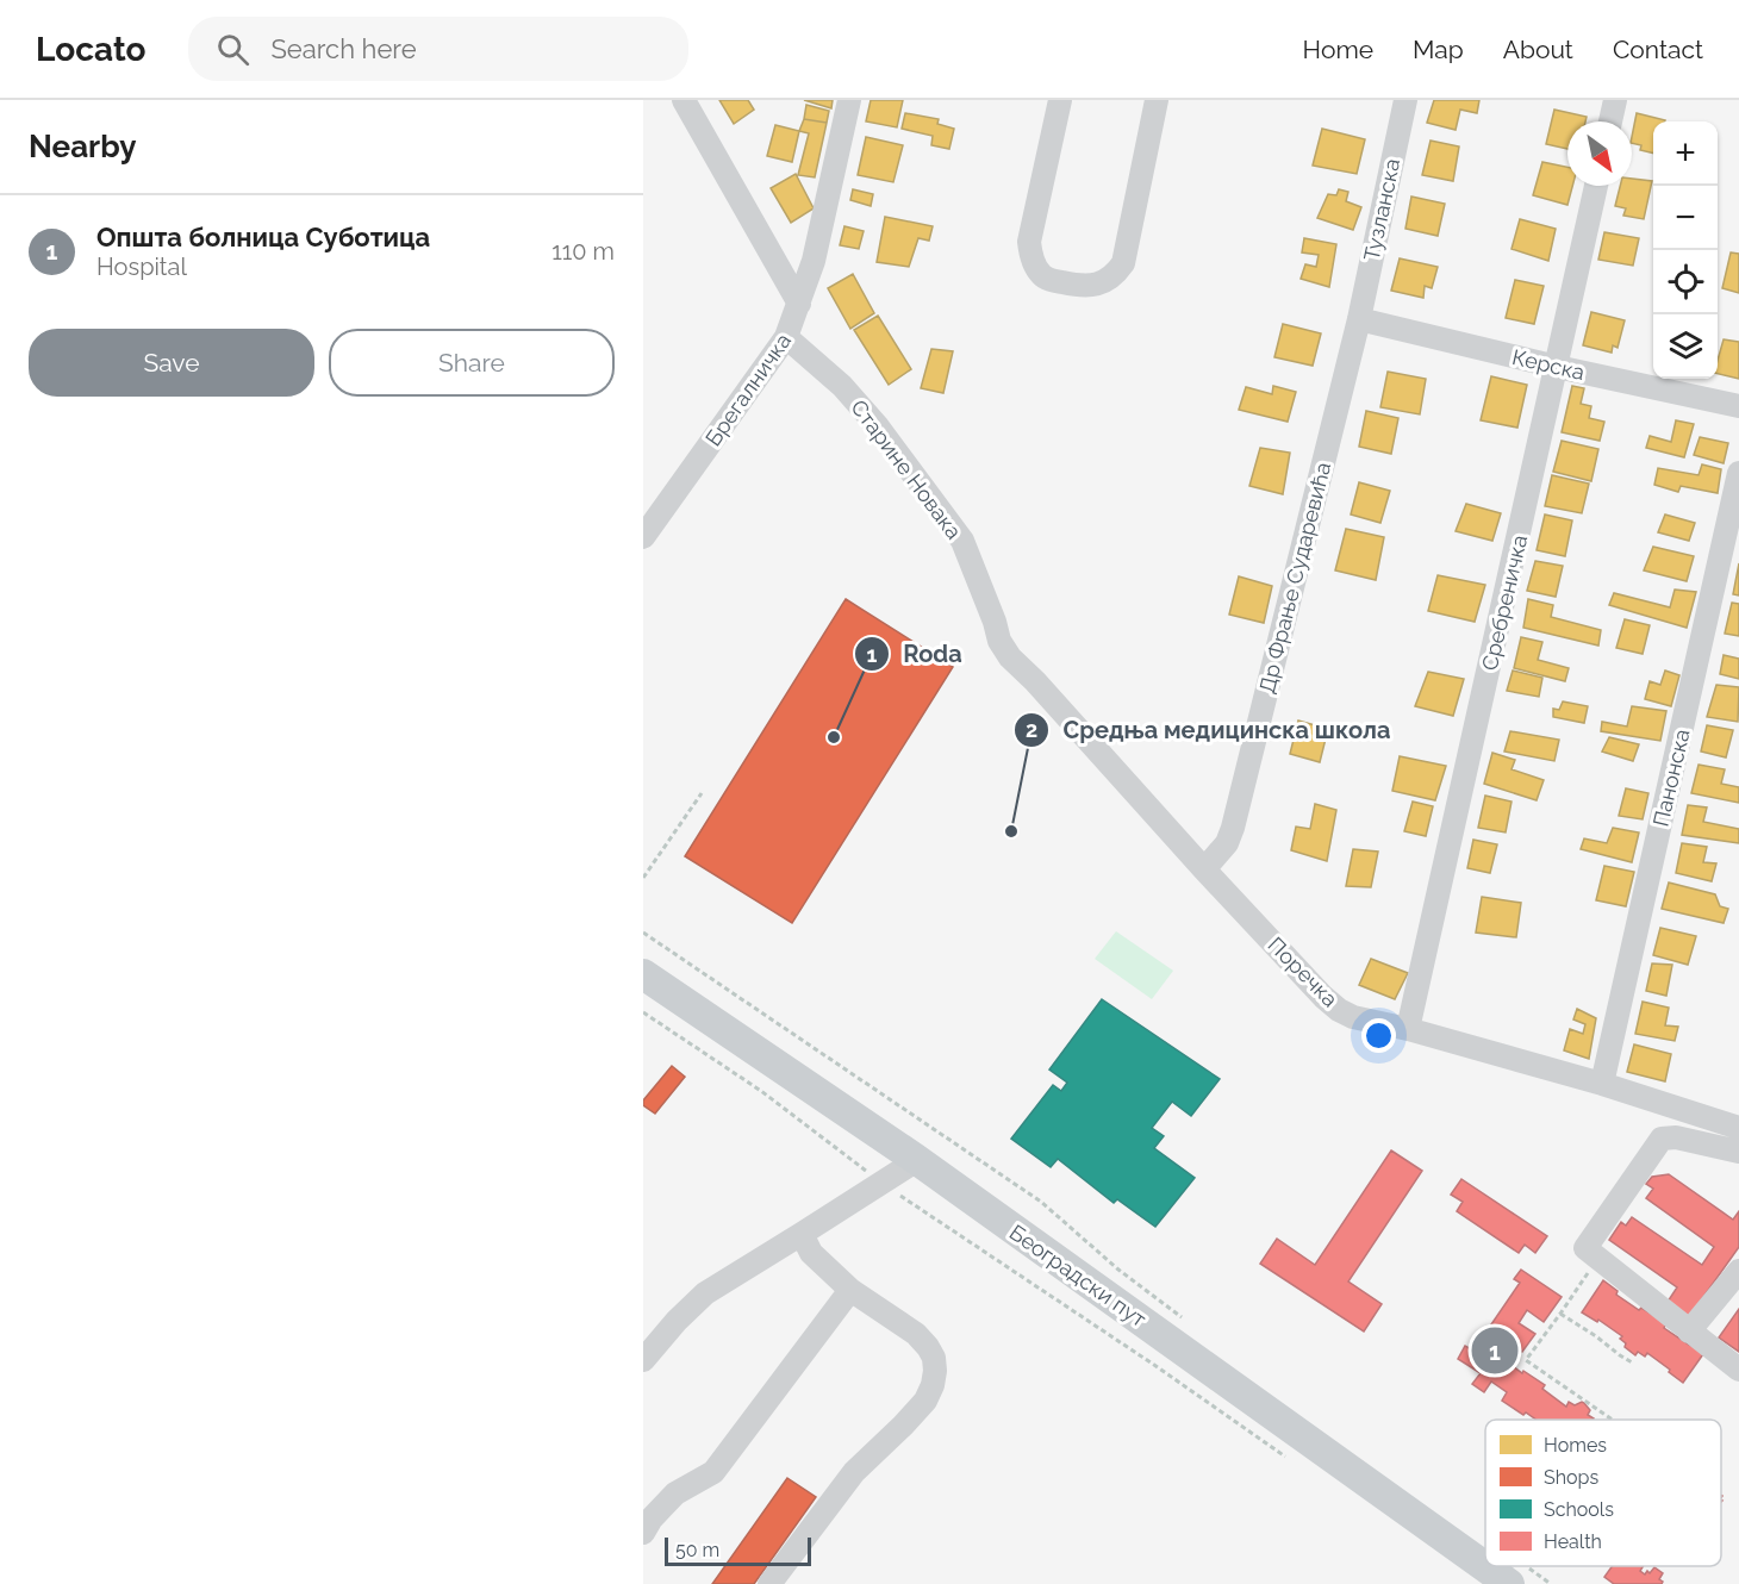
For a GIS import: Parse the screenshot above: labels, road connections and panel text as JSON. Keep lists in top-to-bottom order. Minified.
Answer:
{"streets":{"main road":["Београдски пут"],"street":["Тузланска","Керска","Брегалничка","Старине Новака","Др Фрање Сударевића","Сребреничка","Панонска","Поречка"]},"crossings":[["Тузланска","Керска"],["Тузланска","Др Фрање Сударевића"],["Керска","Др Фрање Сударевића"],["Керска","Сребреничка"],["Брегалничка","Старине Новака"],["Старине Новака","Поречка"],["Др Фрање Сударевића","Поречка"],["Сребреничка","Поречка"],["Панонска","Поречка"]],"places":["Roda","Средња медицинска школа"],"legend":["Homes","Shops","Schools","Health"],"scale_bar":"50 m","north":"bottom right","page":{"header":"Locato","search":"Search here","nav":["Home","Map","About","Contact"],"heading":"Nearby","map_buttons":["+","−"],"list":[{"mark":"1","name":"Општа болница Суботица","note":"Hospital","value":"110 m"}],"buttons":["Save","Share"],"pins":"1","scale":"50 m"}}
